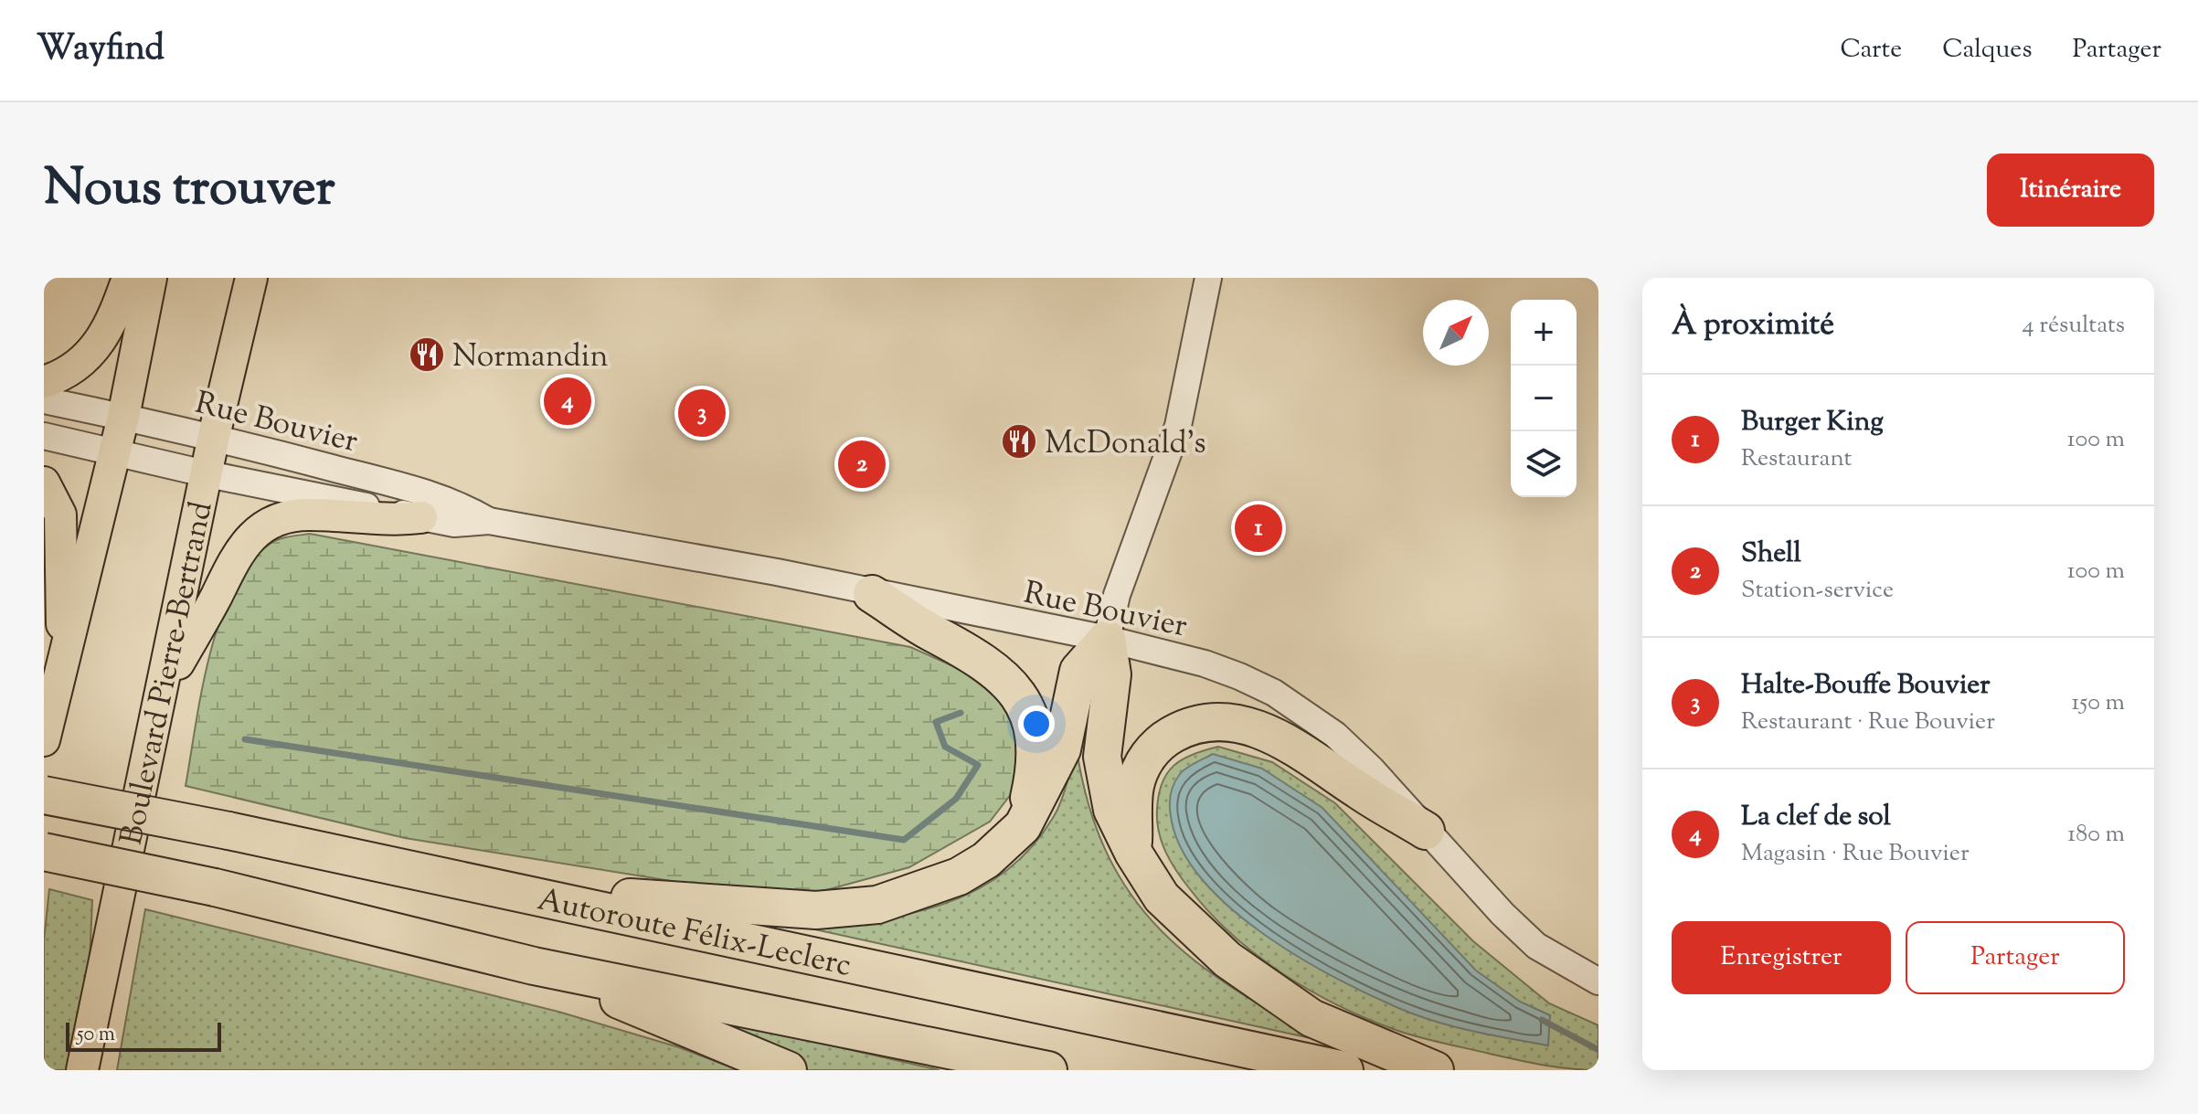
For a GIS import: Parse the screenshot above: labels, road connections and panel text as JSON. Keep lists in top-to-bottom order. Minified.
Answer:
{"streets":{"highway":["Autoroute Félix-Leclerc"],"main road":["Boulevard Pierre-Bertrand"],"street":["Rue Bouvier"]},"crossings":[["Rue Bouvier","Boulevard Pierre-Bertrand"]],"places":{"restaurant":["Normandin","McDonald's"]},"scale_bar":"50 m","north":"top right","page":{"header":"Wayfind","nav":["Carte","Calques","Partager"],"title":"Nous trouver","buttons":["Itinéraire",["Enregistrer","Partager"]],"heading":["À proximité","4 résultats"],"map_buttons":["+","−"],"list":[{"mark":"1","name":"Burger King","note":"Restaurant","value":"100 m"},{"mark":"2","name":"Shell","note":"Station-service","value":"100 m"},{"mark":"3","name":"Halte-Bouffe Bouvier","note":"Restaurant · Rue Bouvier","value":"150 m"},{"mark":"4","name":"La clef de sol","note":"Magasin · Rue Bouvier","value":"180 m"}],"pins":["4","3","2","1"],"scale":"50 m"}}
